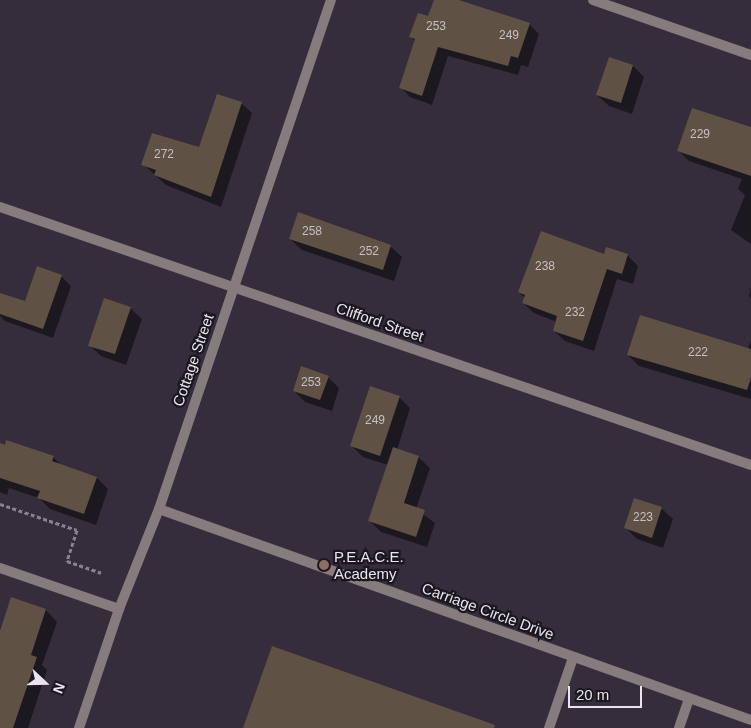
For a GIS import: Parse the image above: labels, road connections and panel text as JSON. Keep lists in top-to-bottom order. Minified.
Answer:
{"streets":{"street":["Clifford Street","Cottage Street","Carriage Circle Drive"]},"crossings":[["Clifford Street","Cottage Street"],["Cottage Street","Carriage Circle Drive"]],"places":["P.E.A.C.E. Academy"],"house_numbers":["253","249","229","272","258","252","238","232","222","253","249","223"],"scale_bar":"20 m","north":"right"}
